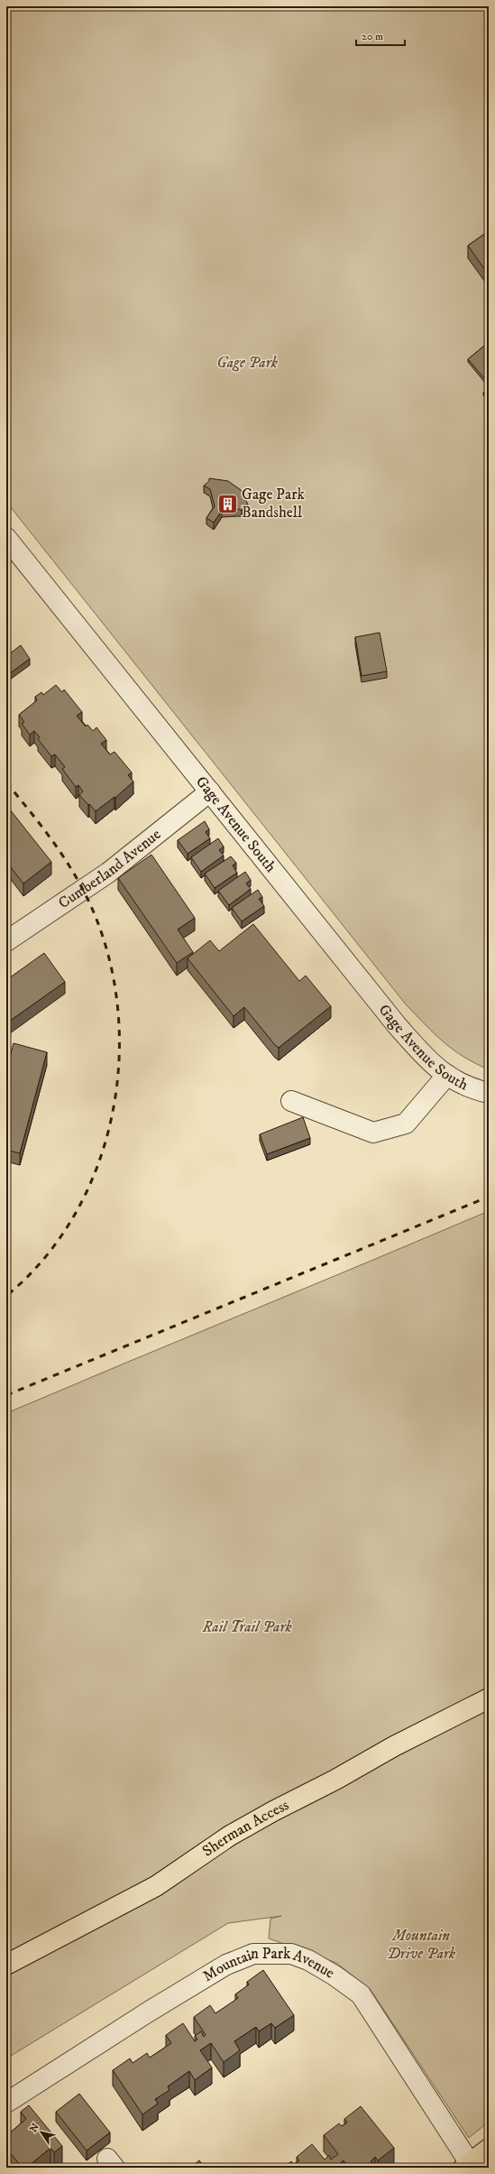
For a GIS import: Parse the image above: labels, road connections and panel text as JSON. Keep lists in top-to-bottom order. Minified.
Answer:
{"streets":{"main road":["Sherman Access"],"street":["Gage Avenue South","Cumberland Avenue","Mountain Park Avenue"]},"crossings":[["Gage Avenue South","Cumberland Avenue"]],"parks":["Gage Park","Rail Trail Park","Mountain Drive Park"],"places":{"building":["Gage Park Bandshell"]},"scale_bar":"20 m","north":"top left"}
